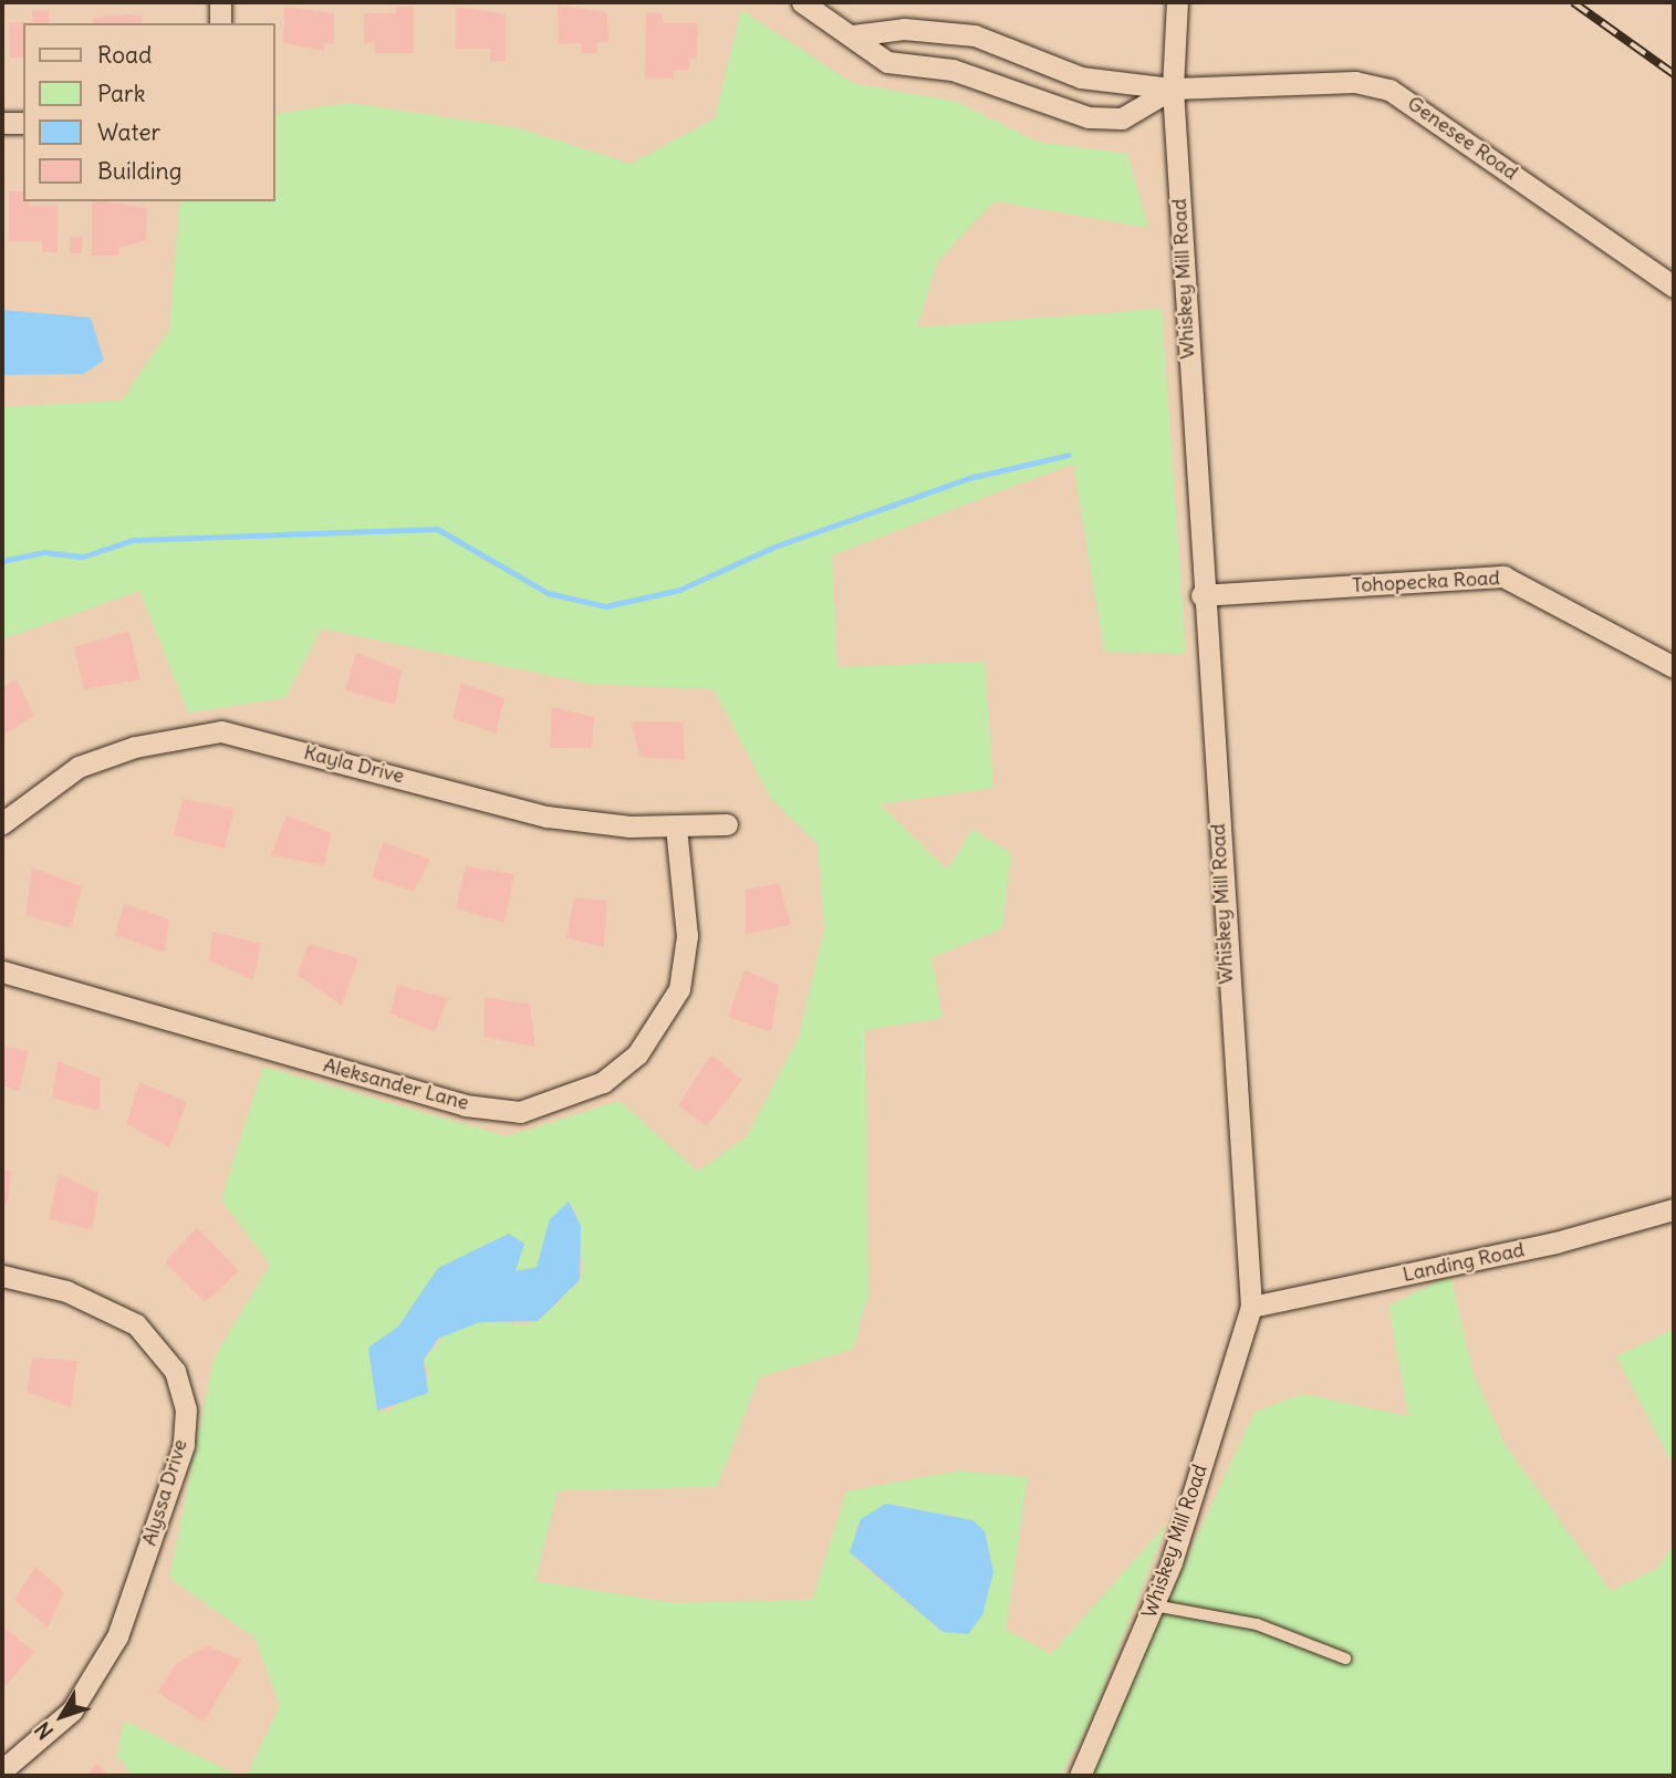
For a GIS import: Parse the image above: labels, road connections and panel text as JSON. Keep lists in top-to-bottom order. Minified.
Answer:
{"streets":{"street":["Genesee Road","Whiskey Mill Road","Tohopecka Road","Kayla Drive","Aleksander Lane","Landing Road","Alyssa Drive"]},"crossings":[["Genesee Road","Whiskey Mill Road"],["Whiskey Mill Road","Tohopecka Road"],["Whiskey Mill Road","Landing Road"],["Kayla Drive","Aleksander Lane"]],"legend":["Road","Park","Water","Building"],"north":"bottom left"}
